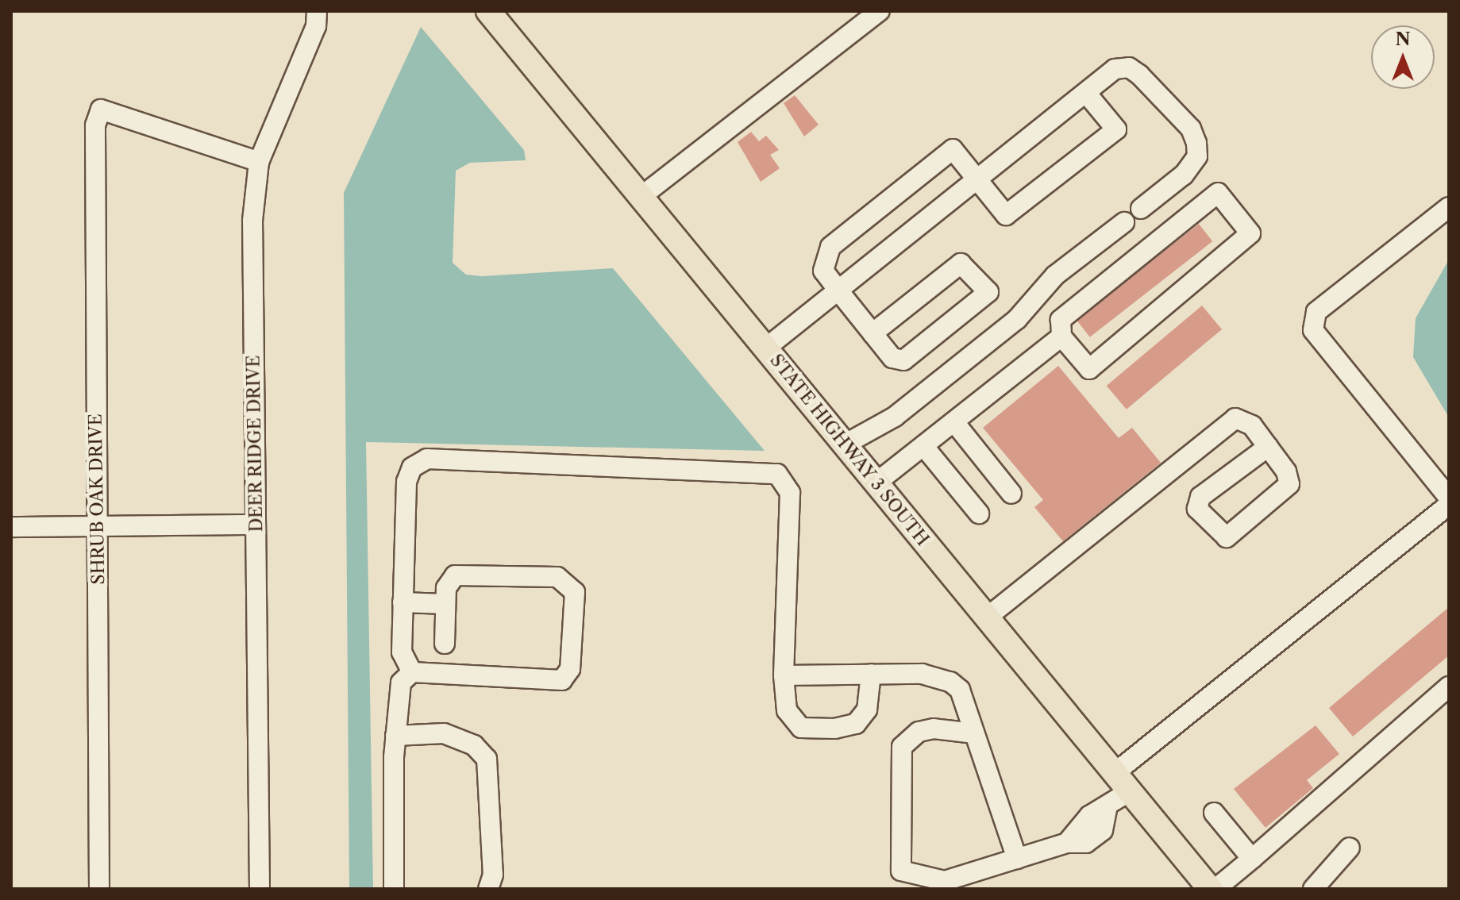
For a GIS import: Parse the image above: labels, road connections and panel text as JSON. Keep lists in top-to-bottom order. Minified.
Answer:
{"streets":{"main road":["STATE HIGHWAY 3 SOUTH"],"street":["DEER RIDGE DRIVE","SHRUB OAK DRIVE"]},"crossings":[["DEER RIDGE DRIVE","SHRUB OAK DRIVE"]],"north":"top"}
